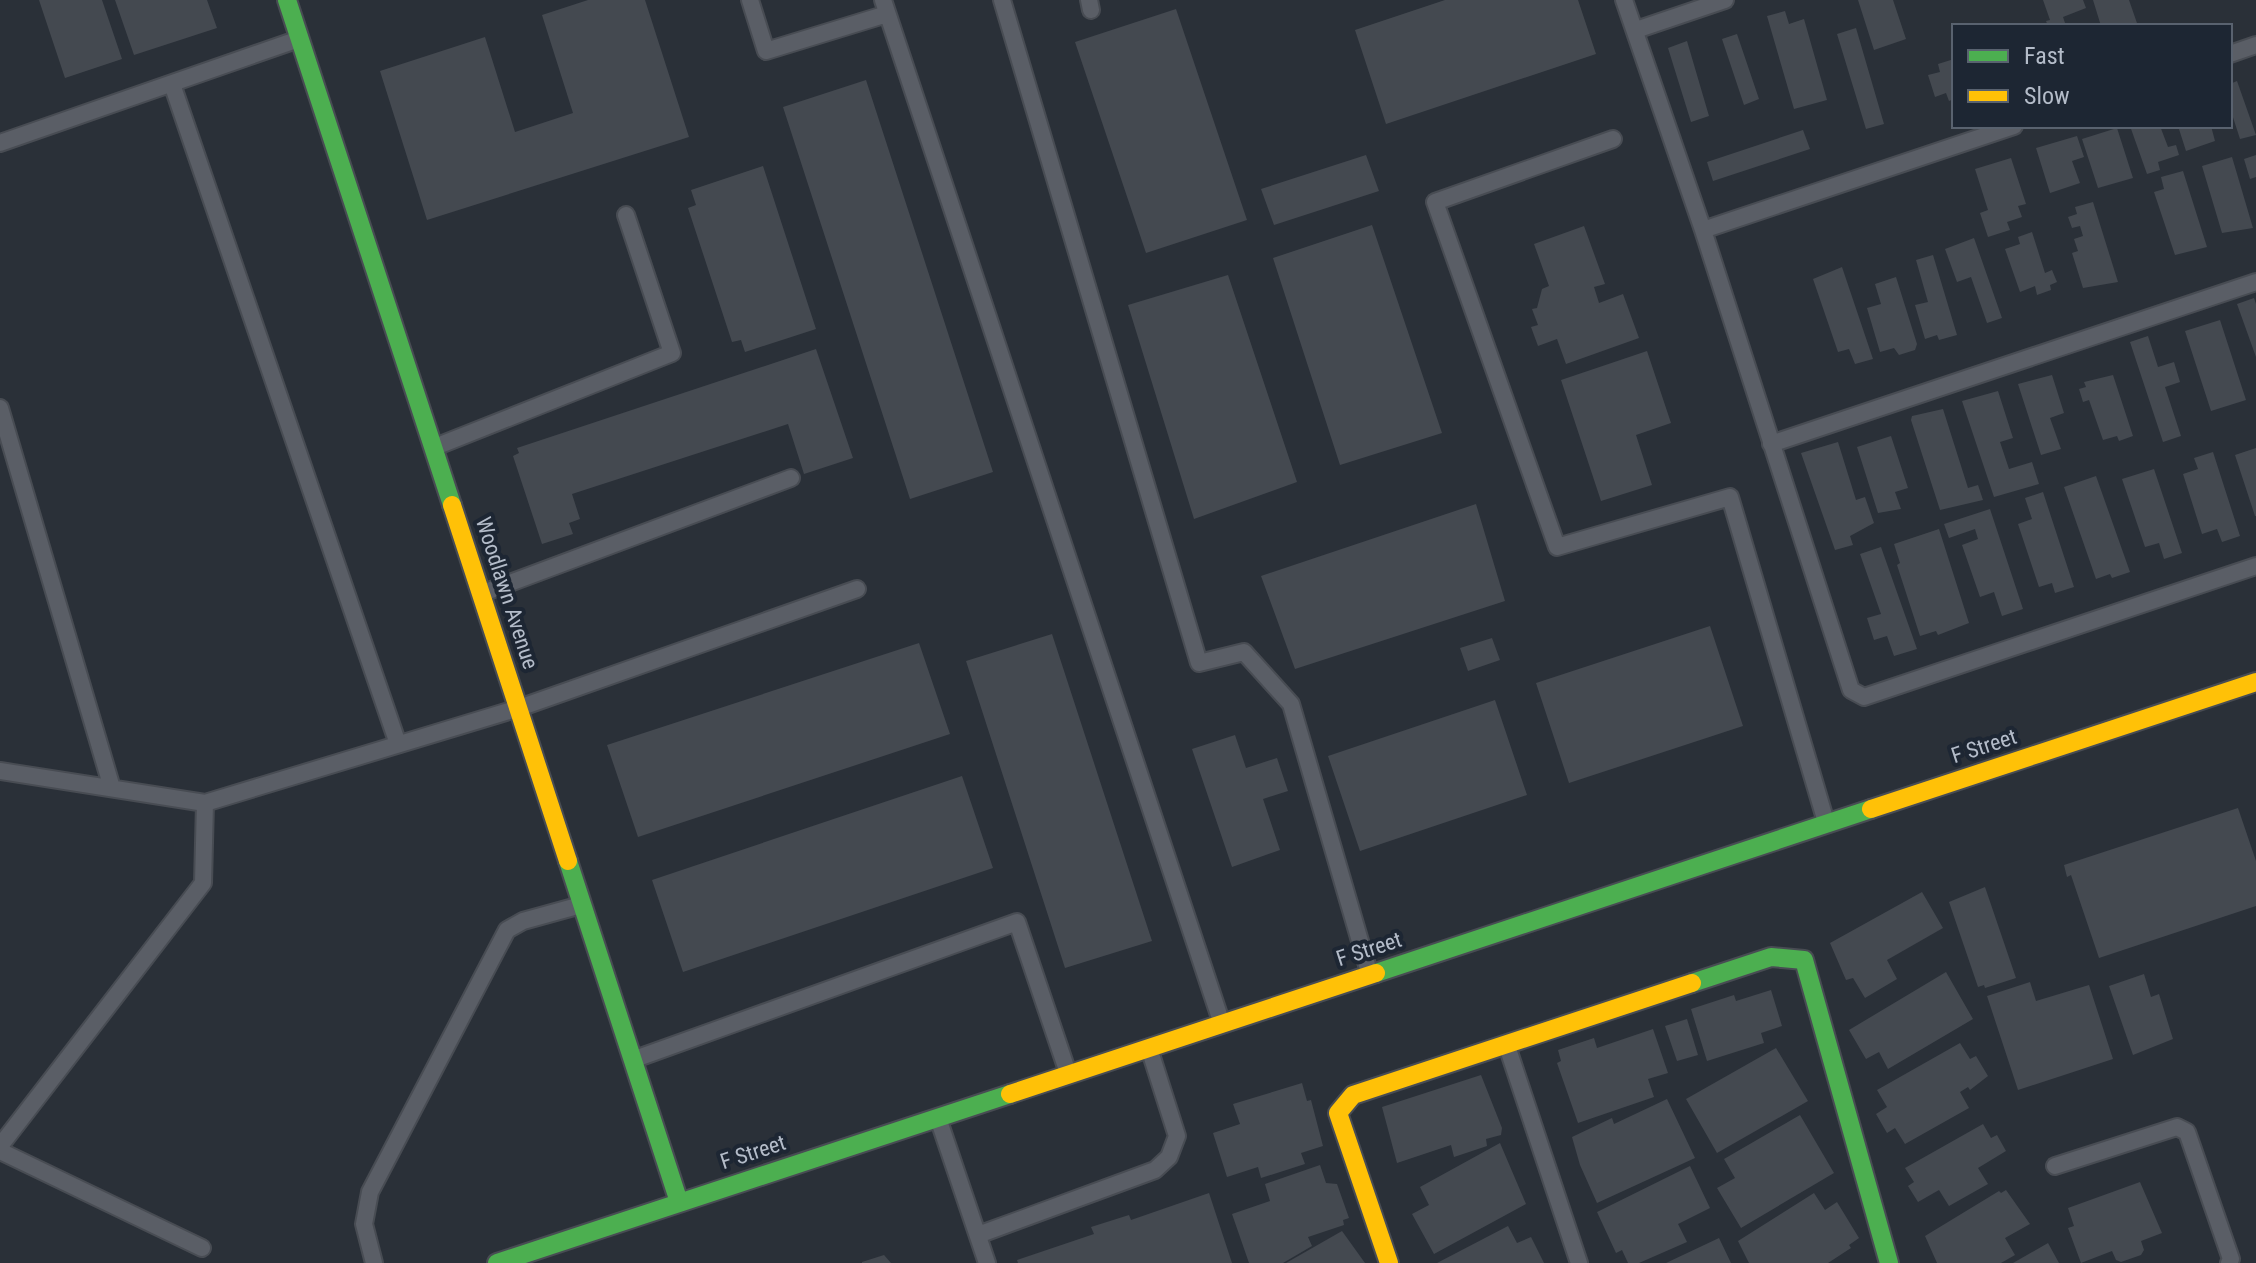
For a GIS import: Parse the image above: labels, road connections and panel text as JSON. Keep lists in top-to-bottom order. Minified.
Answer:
{"streets":{"street":["Woodlawn Avenue","F Street"]},"crossings":[["Woodlawn Avenue","F Street"]],"legend":["Fast","Slow"]}
